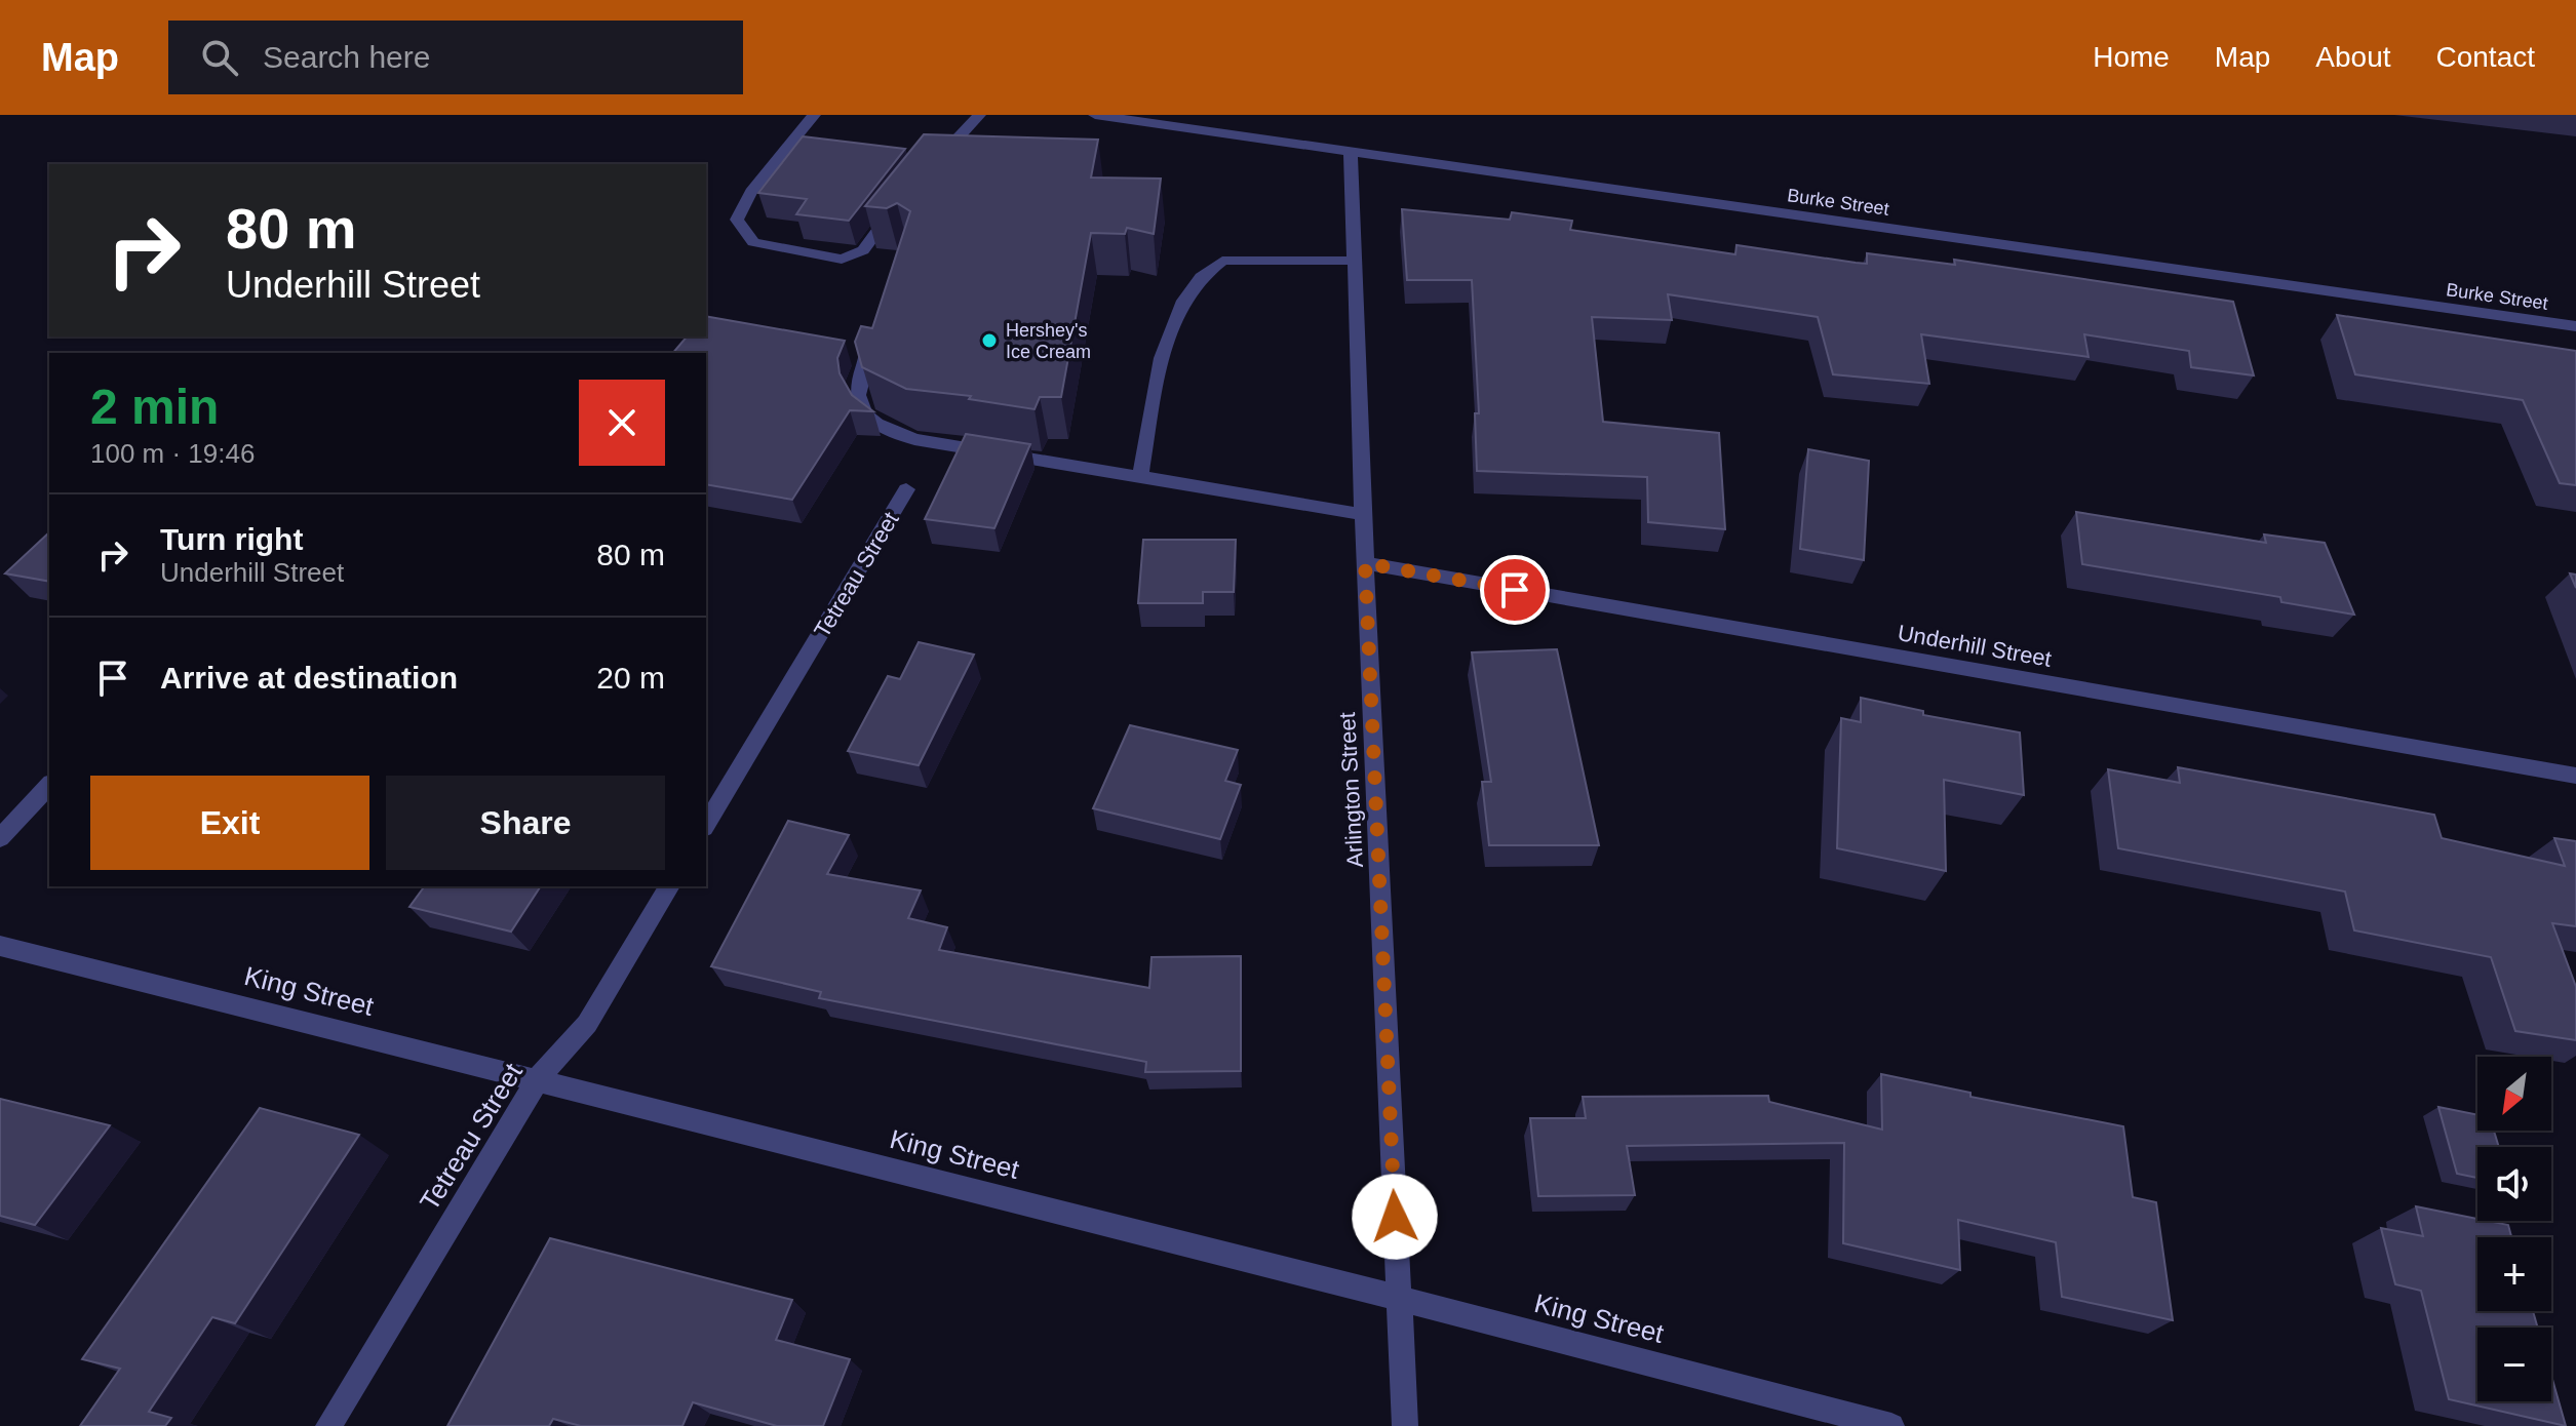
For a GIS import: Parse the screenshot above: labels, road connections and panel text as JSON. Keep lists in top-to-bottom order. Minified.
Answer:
{"streets":{"street":["Burke Street","Tetreau Street","Underhill Street","Arlington Street","King Street"]},"crossings":[["Burke Street","Arlington Street"],["Tetreau Street","King Street"],["Underhill Street","Arlington Street"],["Arlington Street","King Street"]],"places":["Hershey's Ice Cream"],"north":"bottom left","page":{"header":"Map","search":"Search here","nav":["Home","Map","About","Contact"],"turn":["80 m","Underhill Street"],"heading":["2 min","100 m · 19:46"],"list":[{"name":"Turn right","note":"Underhill Street","value":"80 m"},{"name":"Arrive at destination","value":"20 m"}],"buttons":["Exit","Share"],"map_buttons":["+","−"]}}
